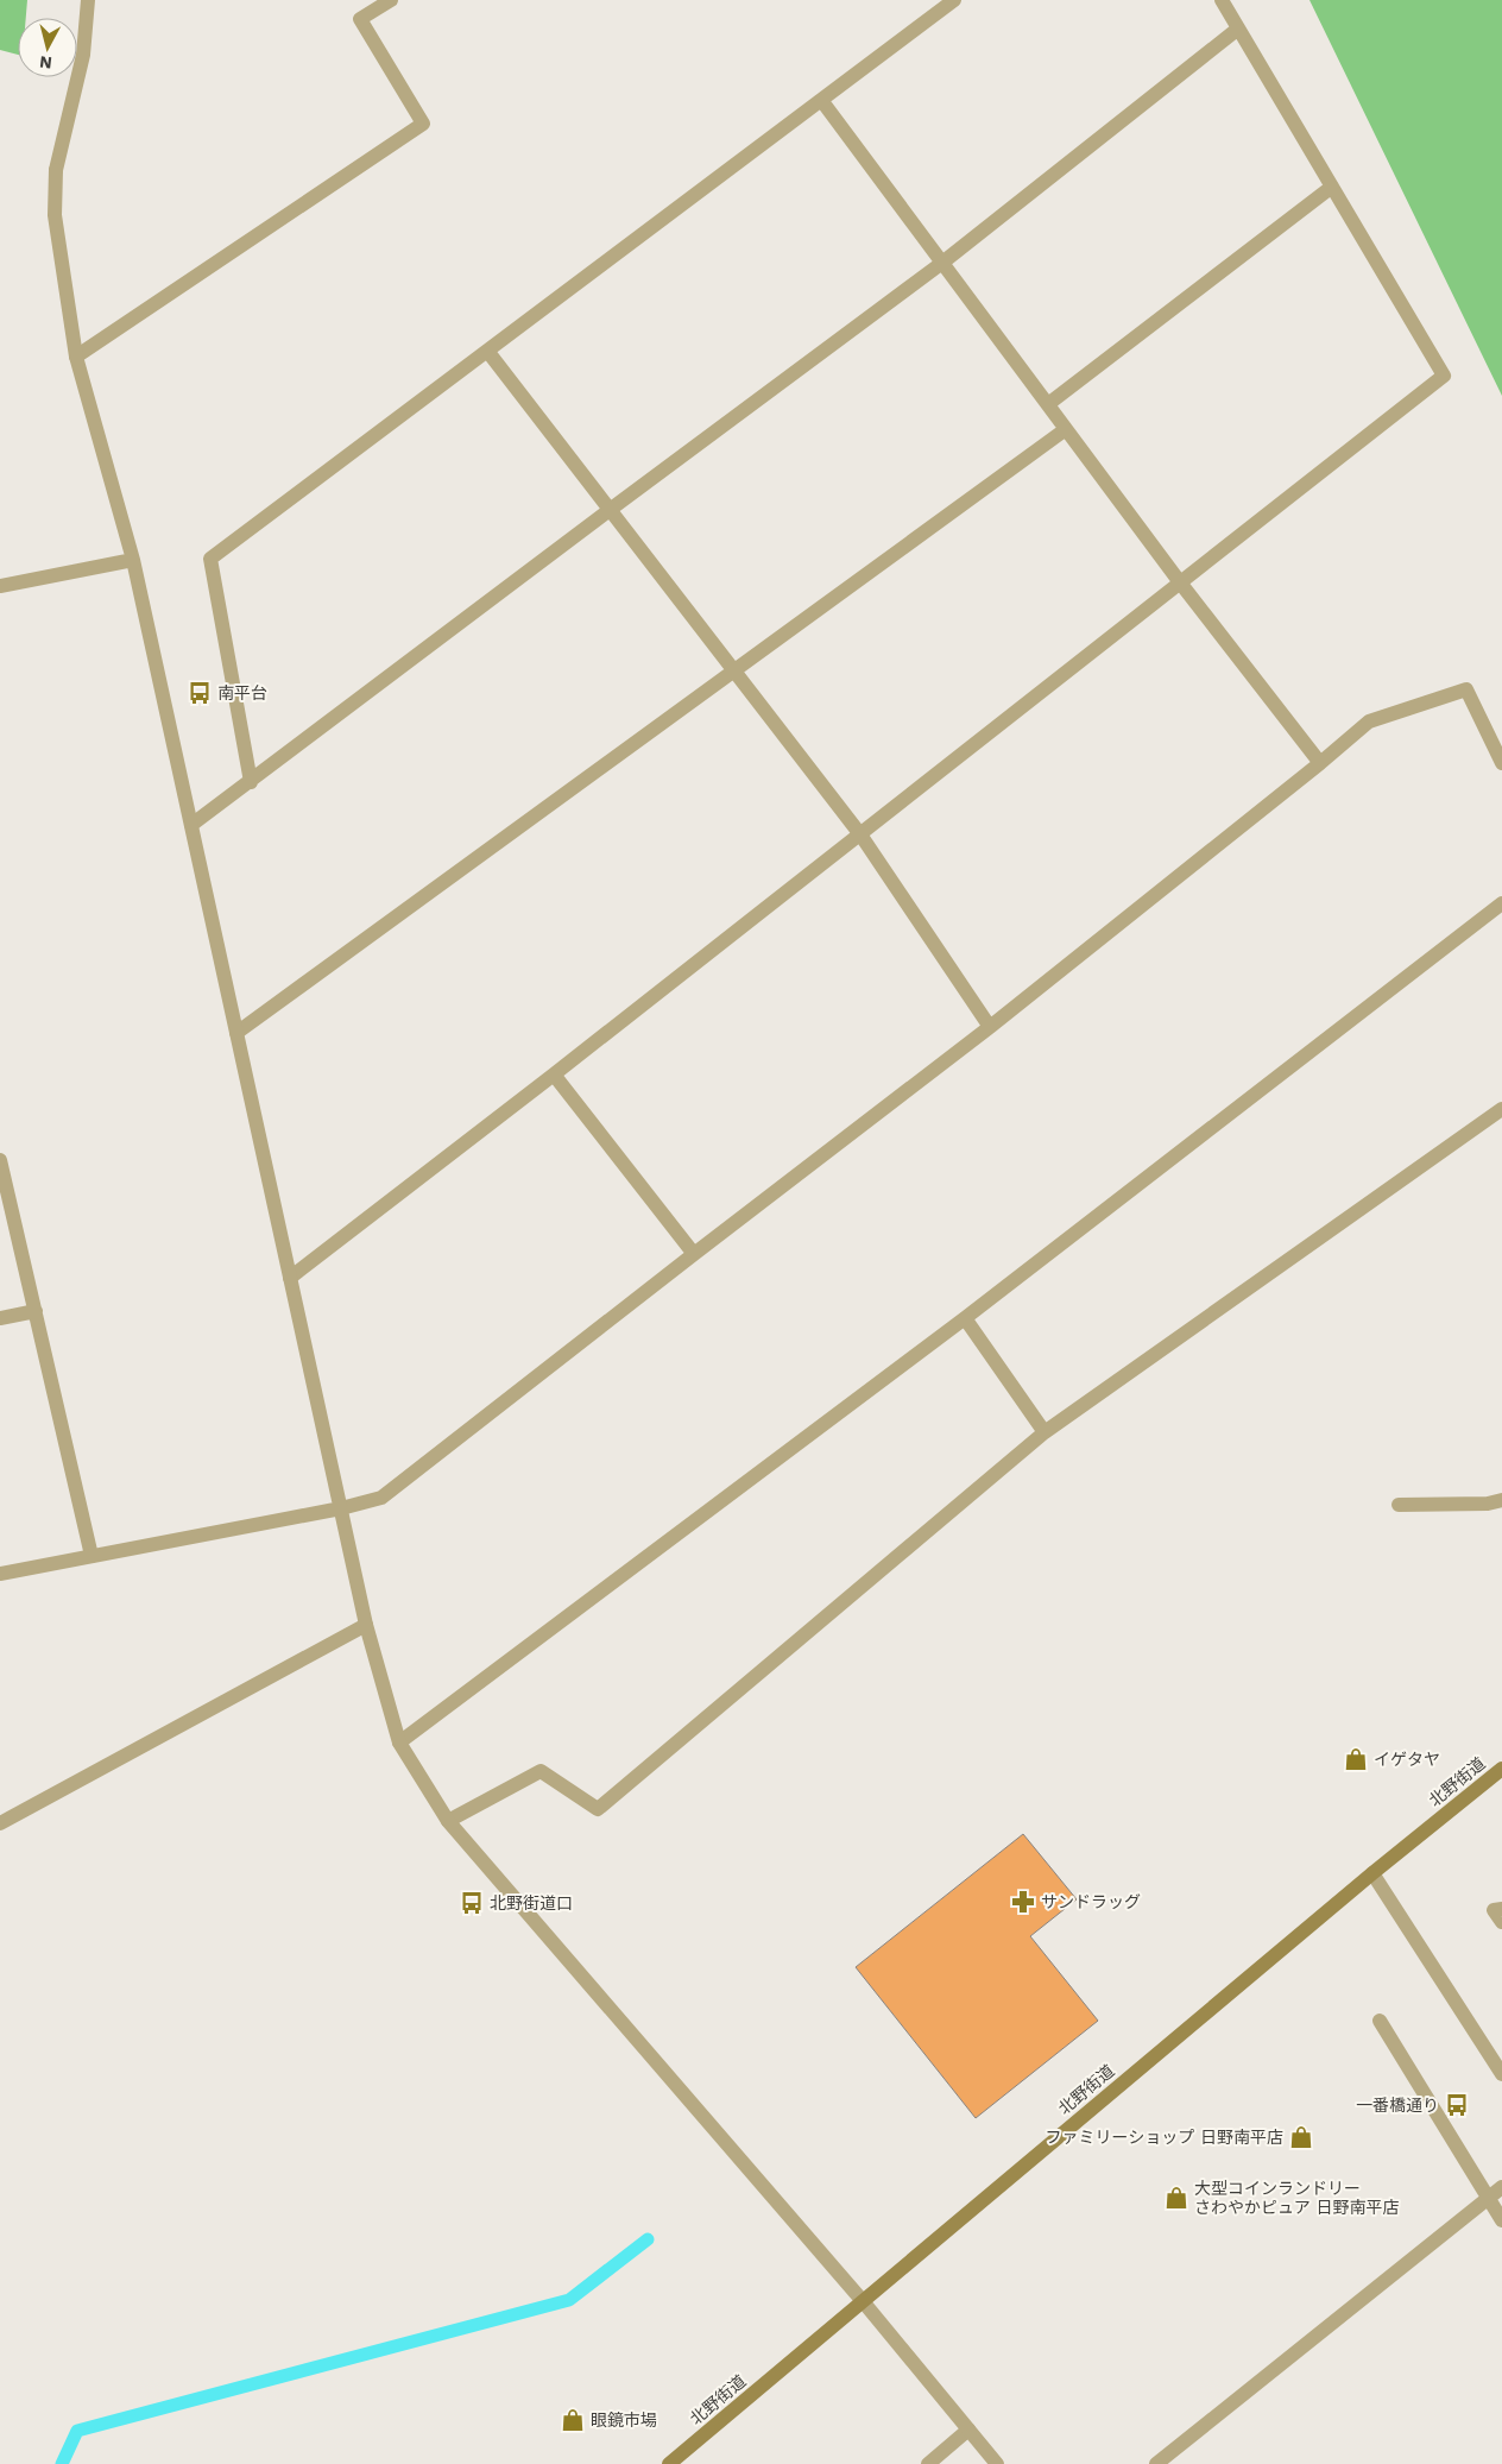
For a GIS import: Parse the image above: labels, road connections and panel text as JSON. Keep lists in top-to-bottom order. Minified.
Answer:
{"streets":{"main road":["北野街道"]},"places":{"bus stop":["南平台","北野街道口","一番橋通り"],"shop":["イゲタヤ","ファミリーショップ 日野南平店","大型コインランドリー さわやかピュア 日野南平店","眼鏡市場"],"pharmacy":["サンドラッグ"]},"north":"bottom"}
